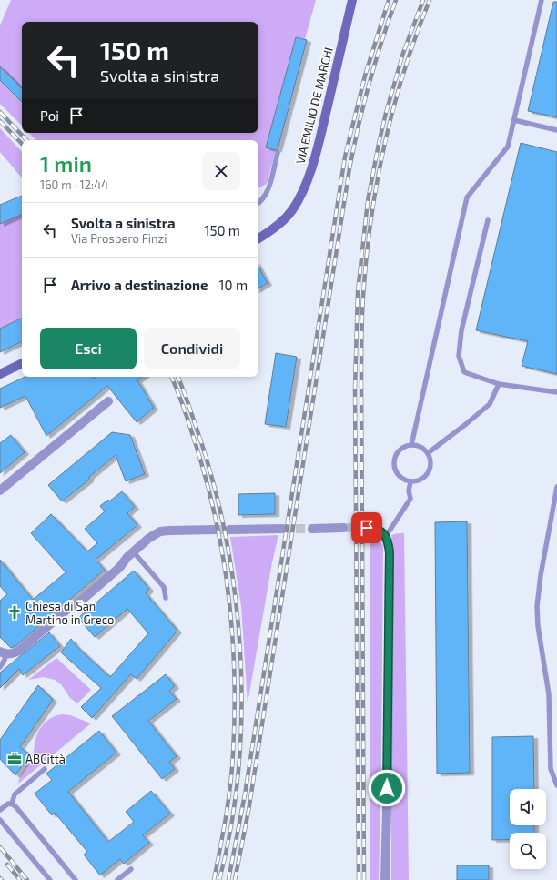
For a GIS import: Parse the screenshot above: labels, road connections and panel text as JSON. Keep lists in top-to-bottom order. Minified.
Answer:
{"streets":{"street":["VIA EMILIO DE MARCHI"]},"places":{"church":["Chiesa di San Martino in Greco"],"office":["ABCittà"]},"page":{"turn":["150 m","Svolta a sinistra"],"then":"Poi","heading":["1 min","160 m · 12:44"],"list":[{"name":"Svolta a sinistra","note":"Via Prospero Finzi","value":"150 m"},{"name":"Arrivo a destinazione","value":"10 m"}],"buttons":["Esci","Condividi"]}}
